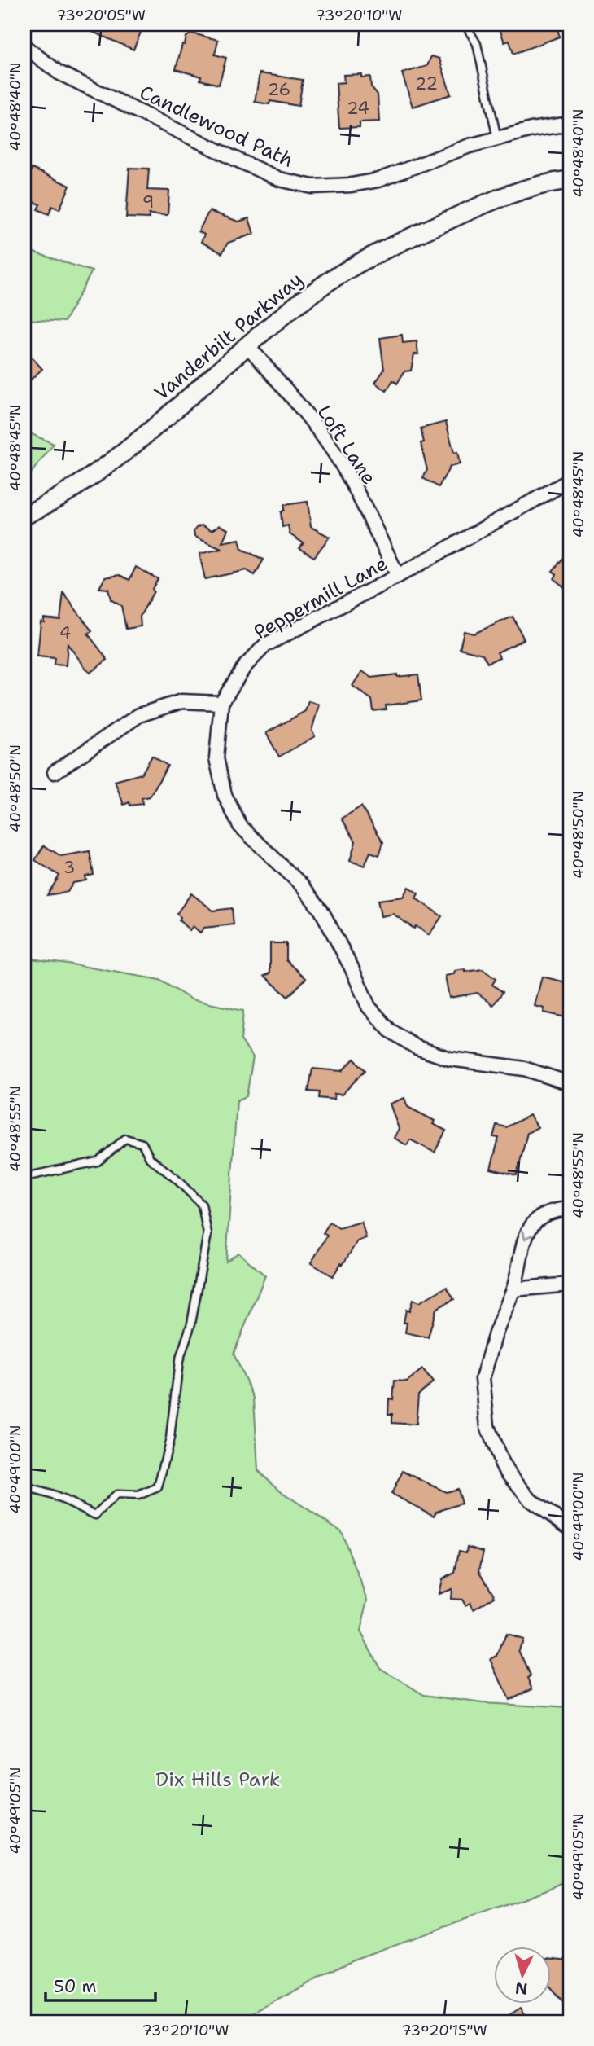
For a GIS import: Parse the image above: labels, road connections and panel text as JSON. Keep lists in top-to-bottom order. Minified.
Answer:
{"streets":{"main road":["Vanderbilt Parkway"],"street":["Candlewood Path","Loft Lane","Peppermill Lane"]},"crossings":[["Vanderbilt Parkway","Loft Lane"],["Loft Lane","Peppermill Lane"]],"parks":["Dix Hills Park"],"house_numbers":["22","26","24","9","4","3"],"scale_bar":"50 m","north":"bottom","coordinates":["73°20'05\"W","73°20'10\"W","40°48'40\"N","40°48'45\"N","40°48'50\"N","40°48'55\"N","40°49'00\"N","40°49'05\"N","73°20'15\"W"]}
